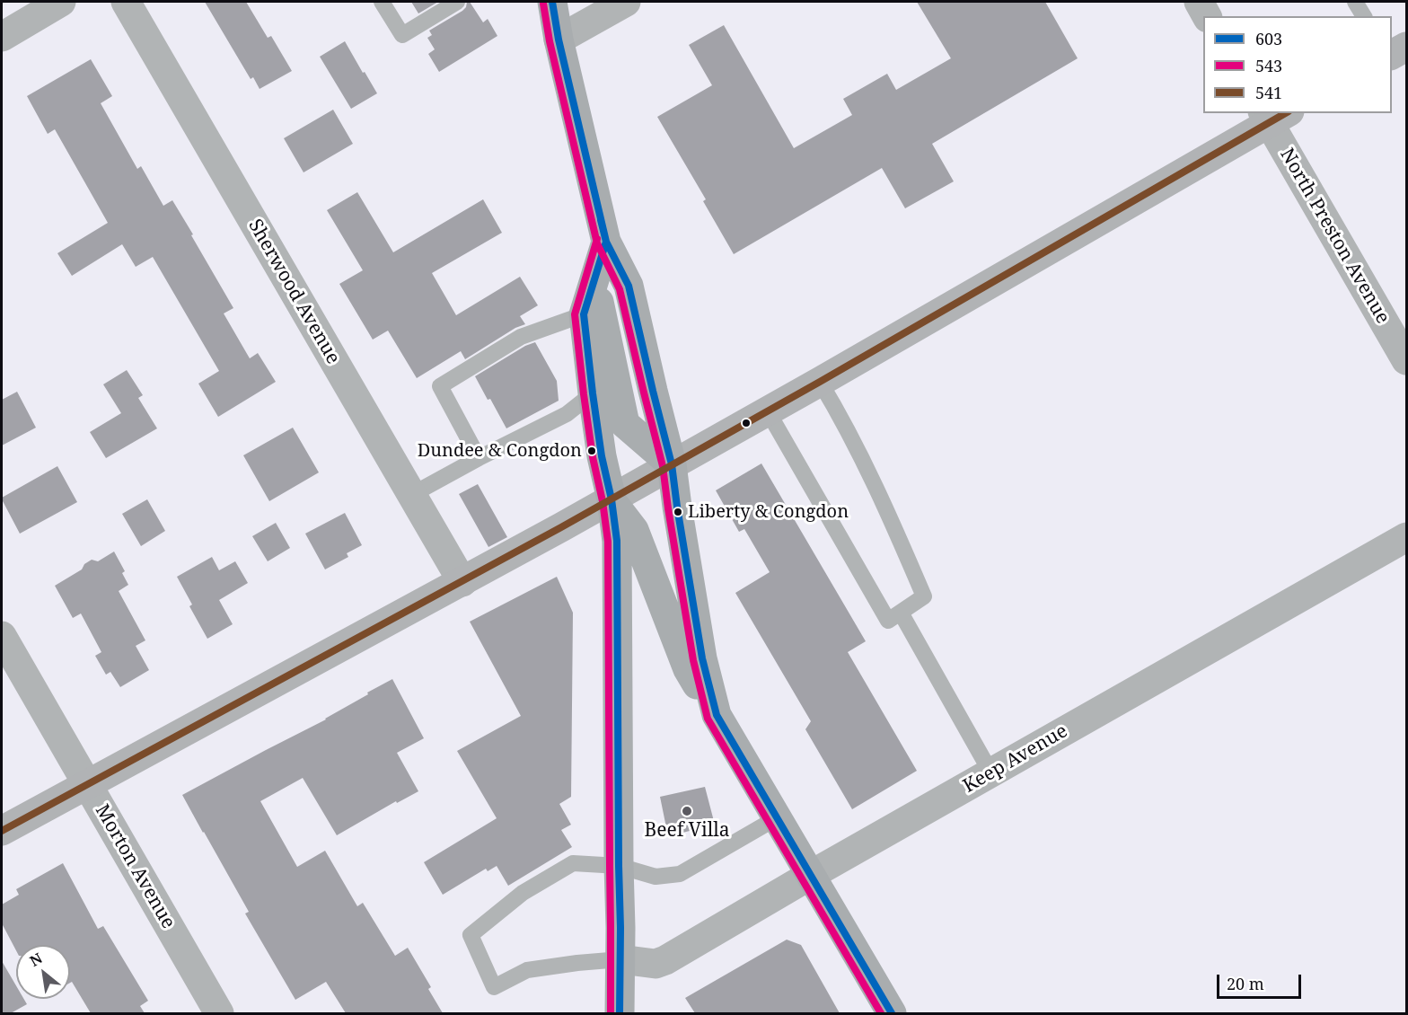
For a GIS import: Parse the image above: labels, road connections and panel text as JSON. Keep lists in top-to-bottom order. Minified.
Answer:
{"streets":{"street":["North Preston Avenue","Sherwood Avenue","Keep Avenue","Morton Avenue"]},"places":["Dundee & Congdon","Liberty & Congdon","Beef Villa"],"lines":["transit line 603","transit line 543","transit line 541"],"legend":["603","543","541"],"scale_bar":"20 m","north":"top left"}
